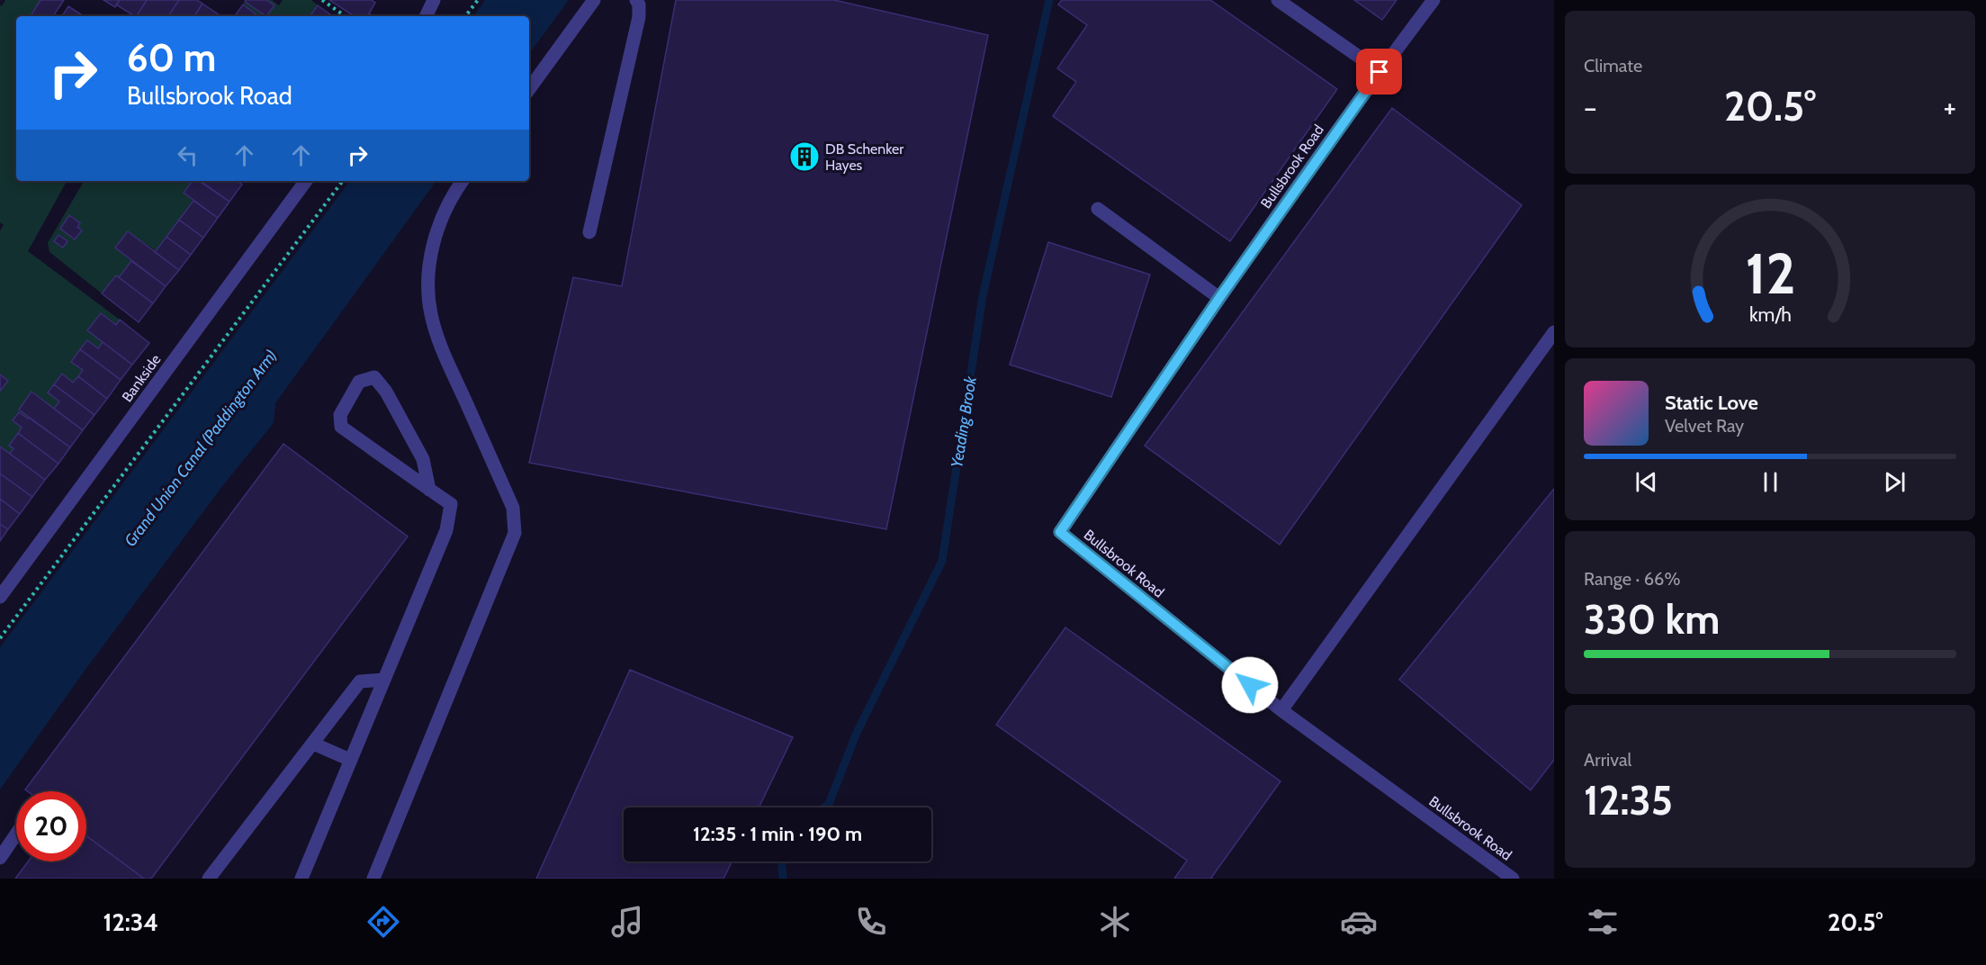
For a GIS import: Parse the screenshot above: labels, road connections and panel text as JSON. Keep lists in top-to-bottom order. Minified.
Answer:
{"streets":{"street":["Bullsbrook Road","Bankside"]},"water":["Yeading Brook","Grand Union Canal (Paddington Arm)"],"places":{"building":["DB Schenker Hayes"]},"page":{"tile":["Climate",["Range · 66%","330 km"],["Arrival","12:35"]],"turn":["60 m","Bullsbrook Road"],"heat":["−","20.5°","+"],"song":["Static Love","Velvet Ray"],"limit":"20","trip":"12:35 · 1 min · 190 m","tabs":["12:34","20.5°"],"gauge":["12","km/h"]}}
